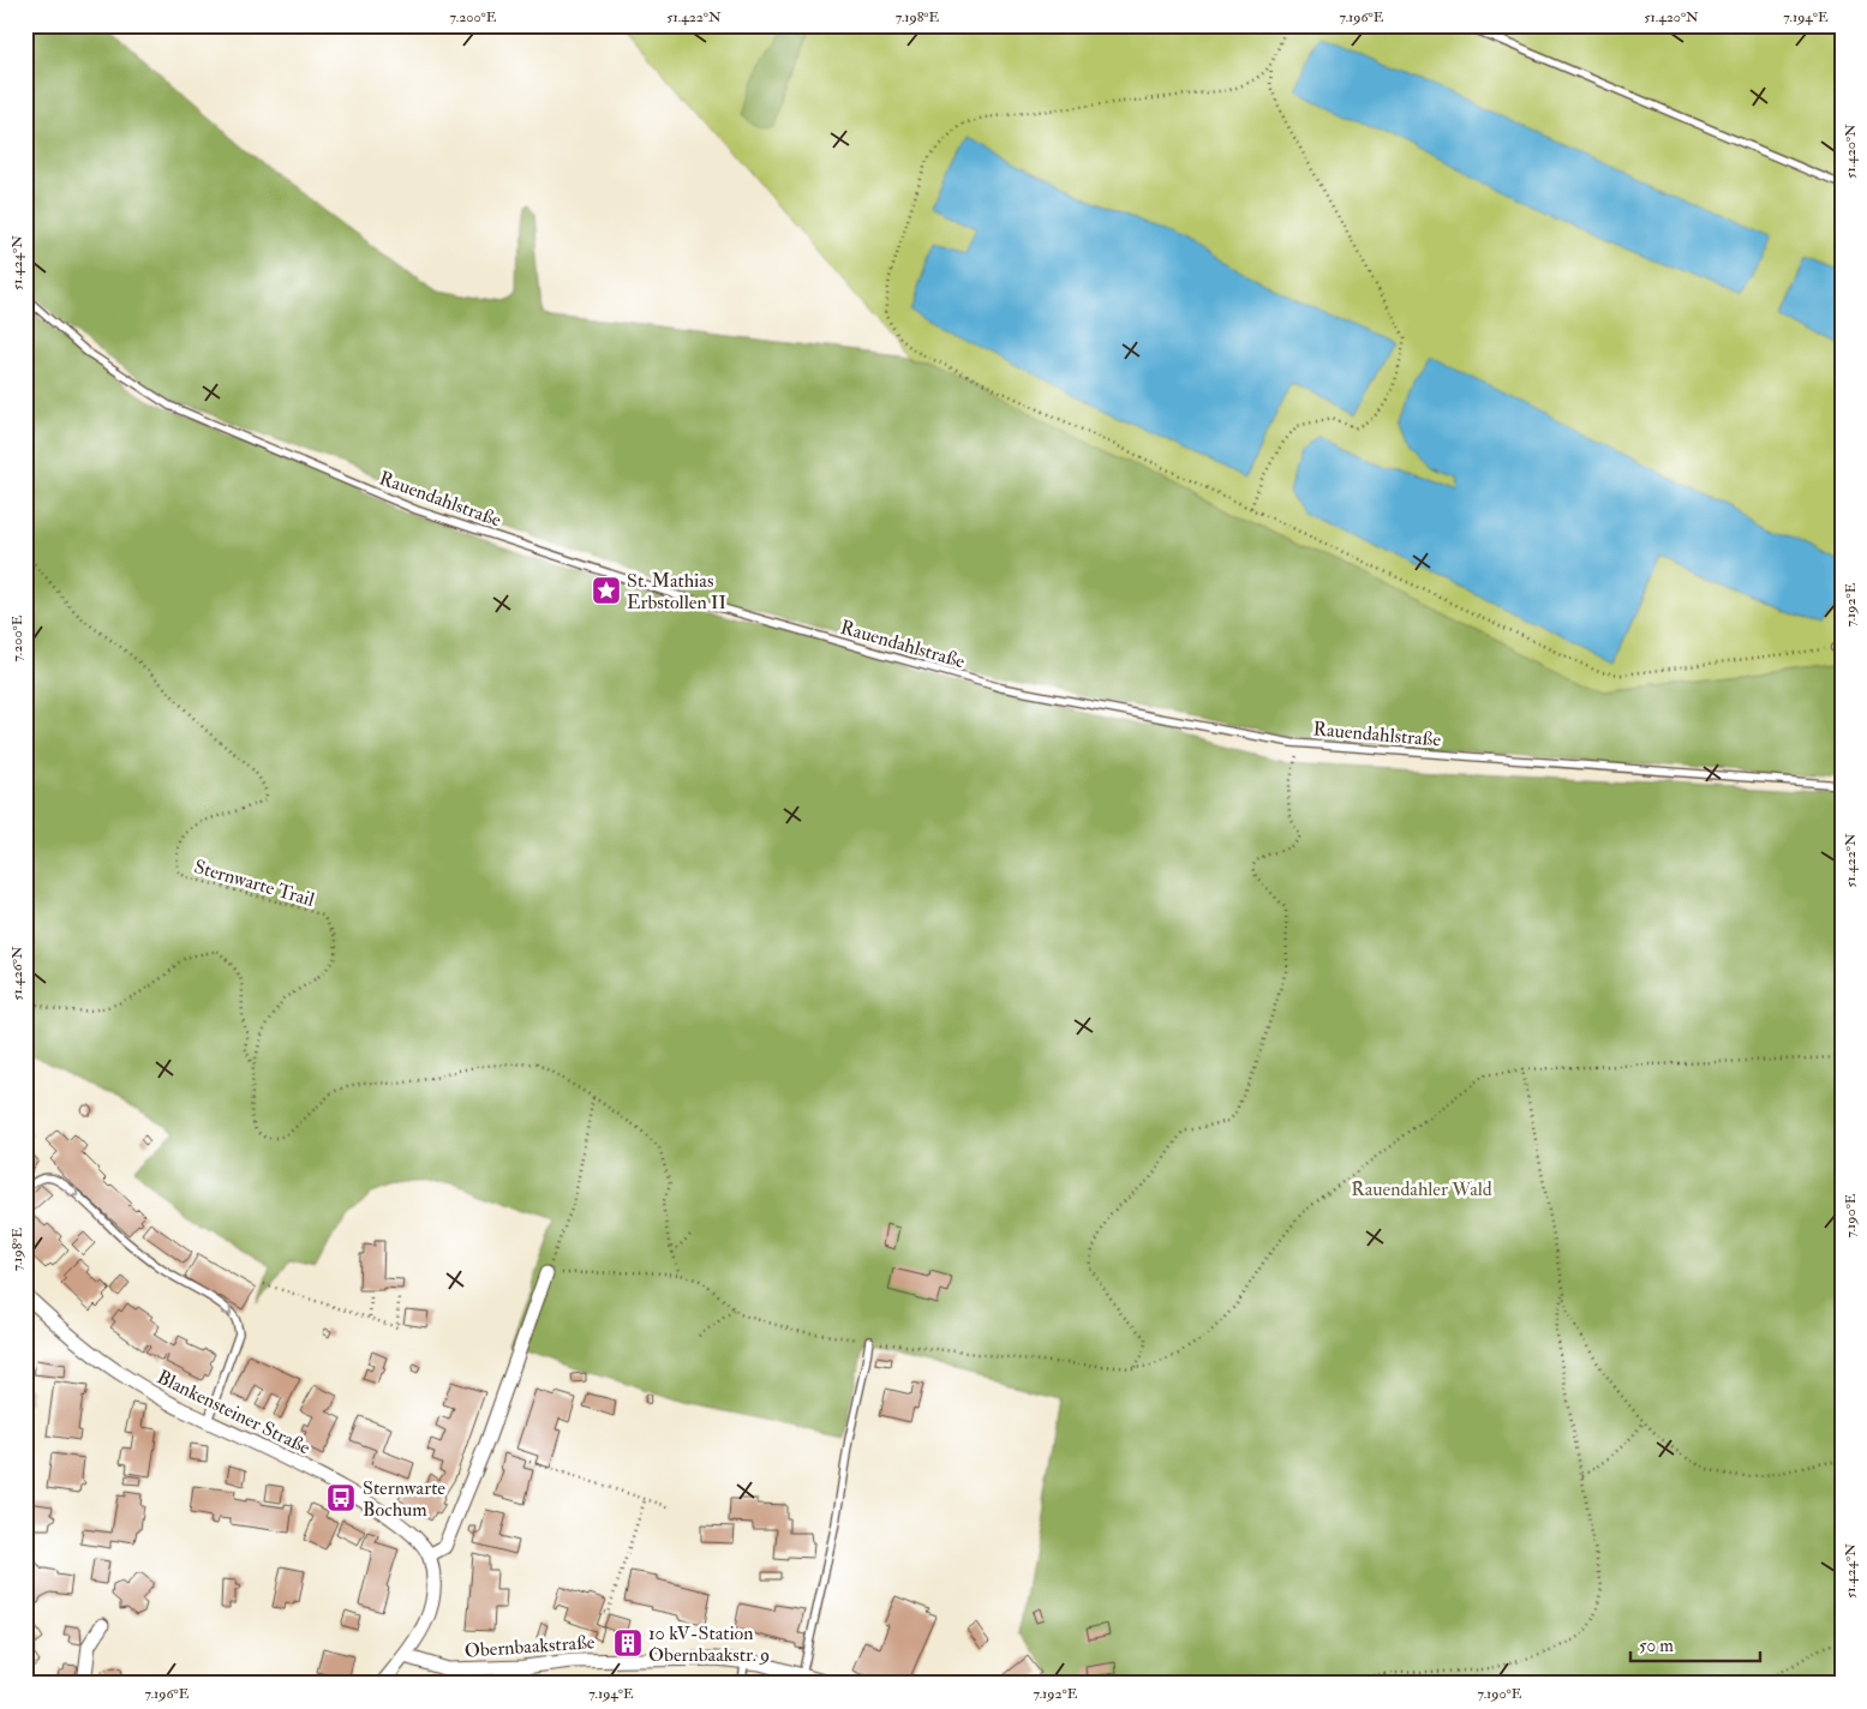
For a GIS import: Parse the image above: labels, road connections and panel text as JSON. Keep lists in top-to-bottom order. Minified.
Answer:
{"streets":{"street":["Blankensteiner Straße","Obernbaakstraße"],"lane":["Rauendahlstraße"],"path":["Sternwarte Trail"]},"parks":["Rauendahler Wald"],"places":{"place":["St. Mathias Erbstollen II"],"bus stop":["Sternwarte Bochum"],"building":["10 kV-Station Obernbaakstr. 9"]},"scale_bar":"50 m","coordinates":["7.200°E","51.422°N","7.198°E","7.196°E","51.420°N","7.194°E","51.424°N","7.192°E","51.426°N","7.190°E"]}
